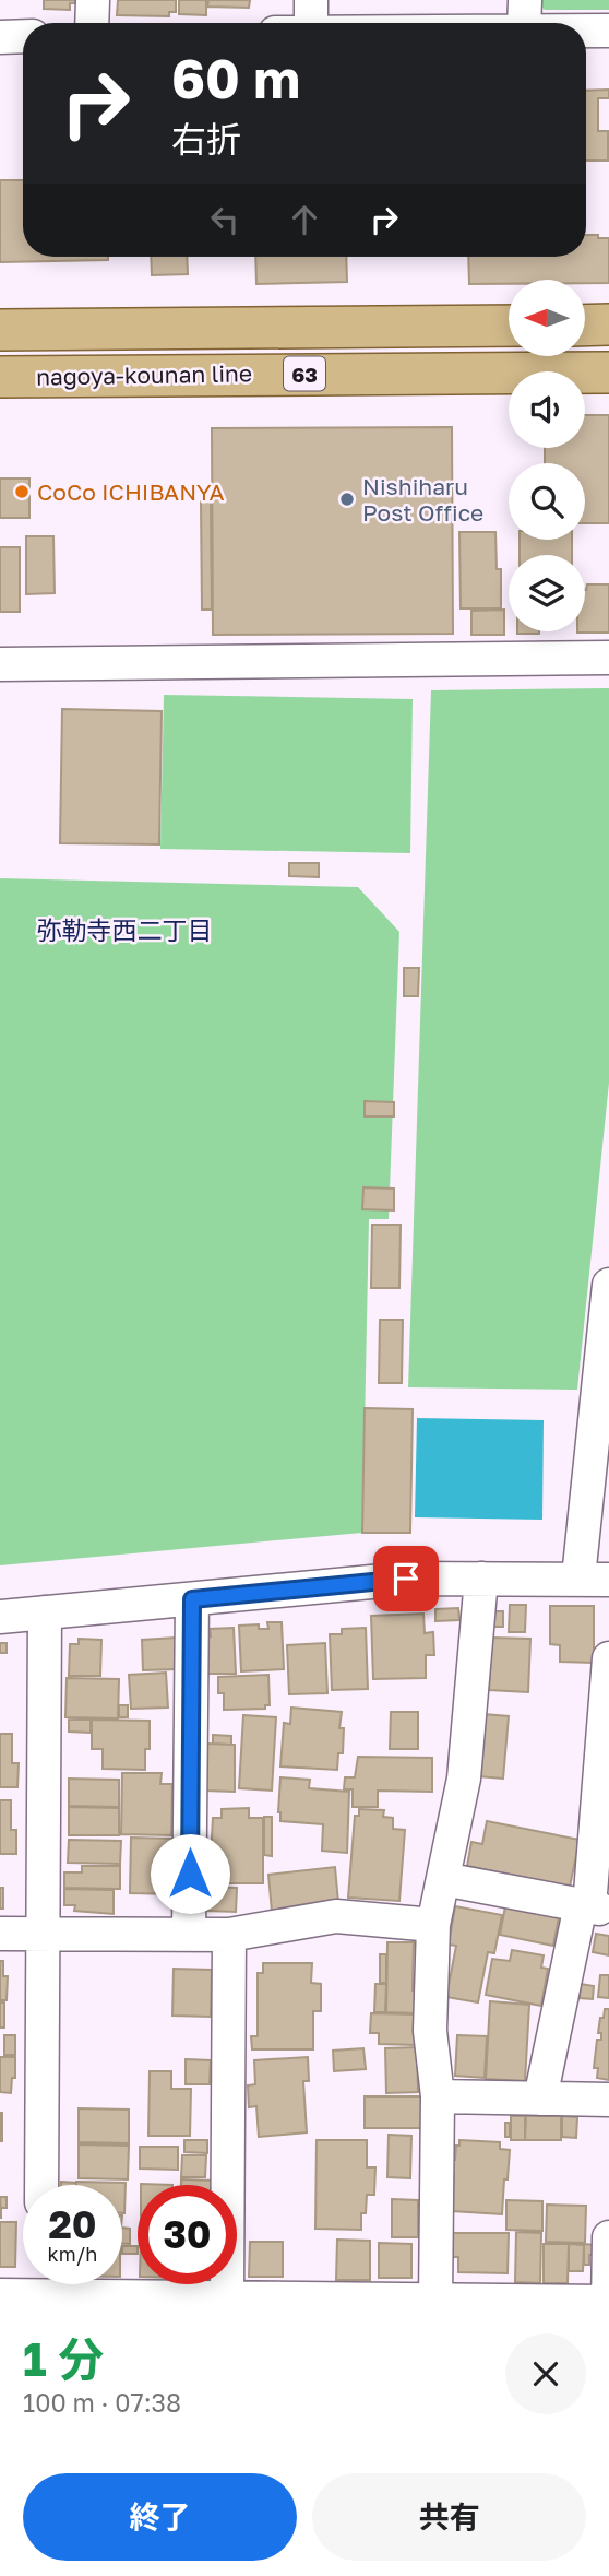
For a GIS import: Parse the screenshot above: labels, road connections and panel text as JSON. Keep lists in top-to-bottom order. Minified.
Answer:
{"streets":{"main road":["63","nagoya-kounan line"]},"districts":["弥勒寺西二丁目"],"places":["CoCo ICHIBANYA","Nishiharu Post Office"],"north":"left","page":{"turn":["60 m","右折"],"speed":"20 km/h","limit":"30","heading":["1 分","100 m · 07:38"],"buttons":["終了","共有"]}}
